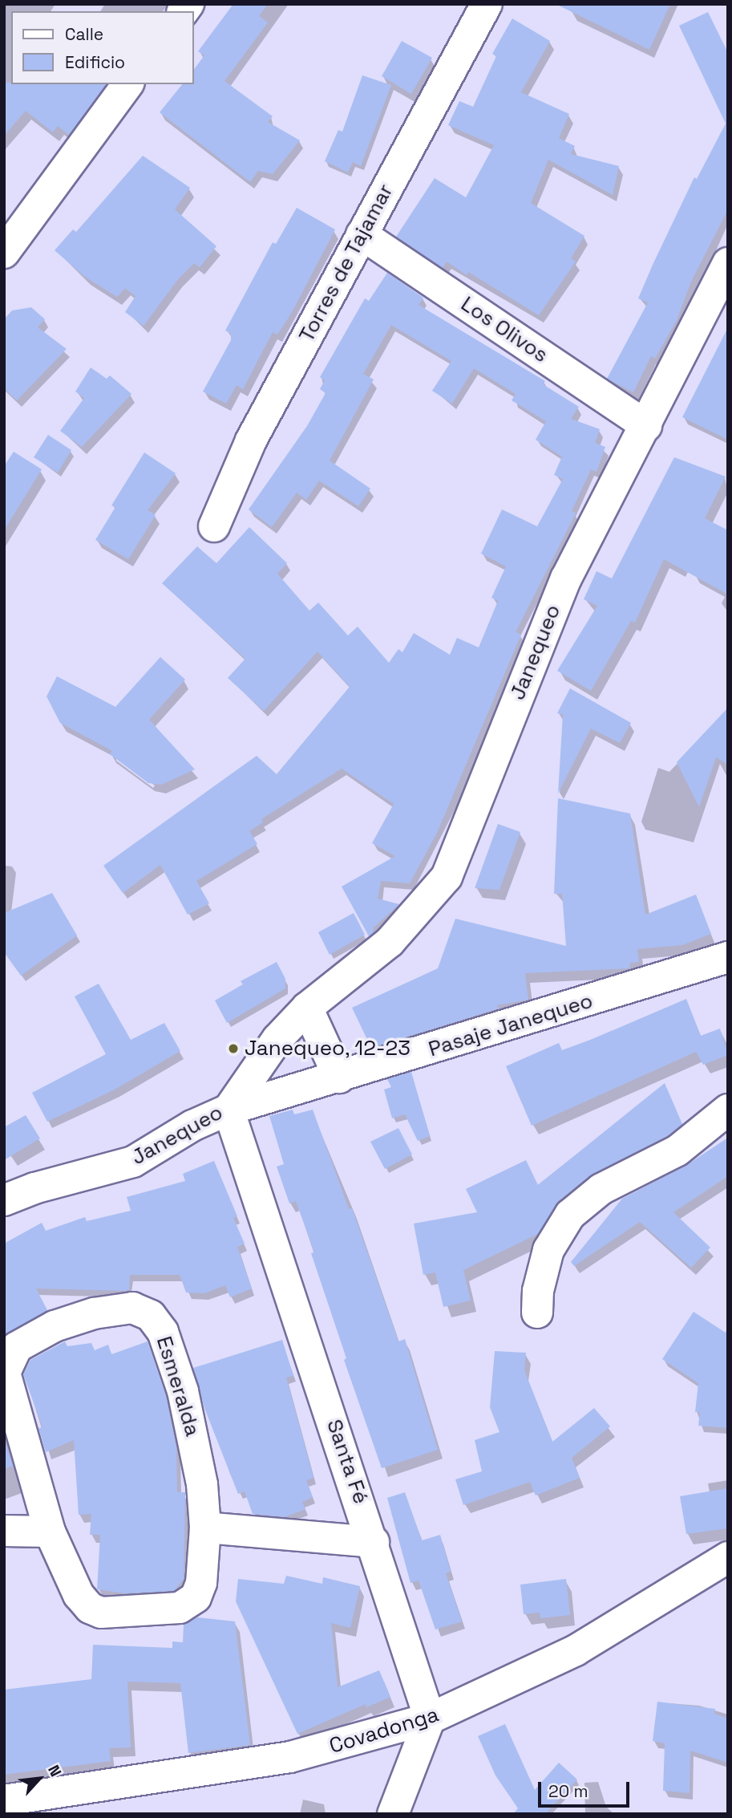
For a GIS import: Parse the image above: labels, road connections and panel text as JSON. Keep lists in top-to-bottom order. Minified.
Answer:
{"streets":{"street":["Torres de Tajamar","Los Olivos","Janequeo","Pasaje Janequeo","Esmeralda","Santa Fé","Covadonga"]},"crossings":[["Torres de Tajamar","Los Olivos"],["Los Olivos","Janequeo"],["Janequeo","Pasaje Janequeo"],["Janequeo","Santa Fé"],["Pasaje Janequeo","Santa Fé"],["Santa Fé","Covadonga"]],"places":["Janequeo, 12-23"],"legend":["Calle","Edificio"],"scale_bar":"20 m","north":"top right"}
